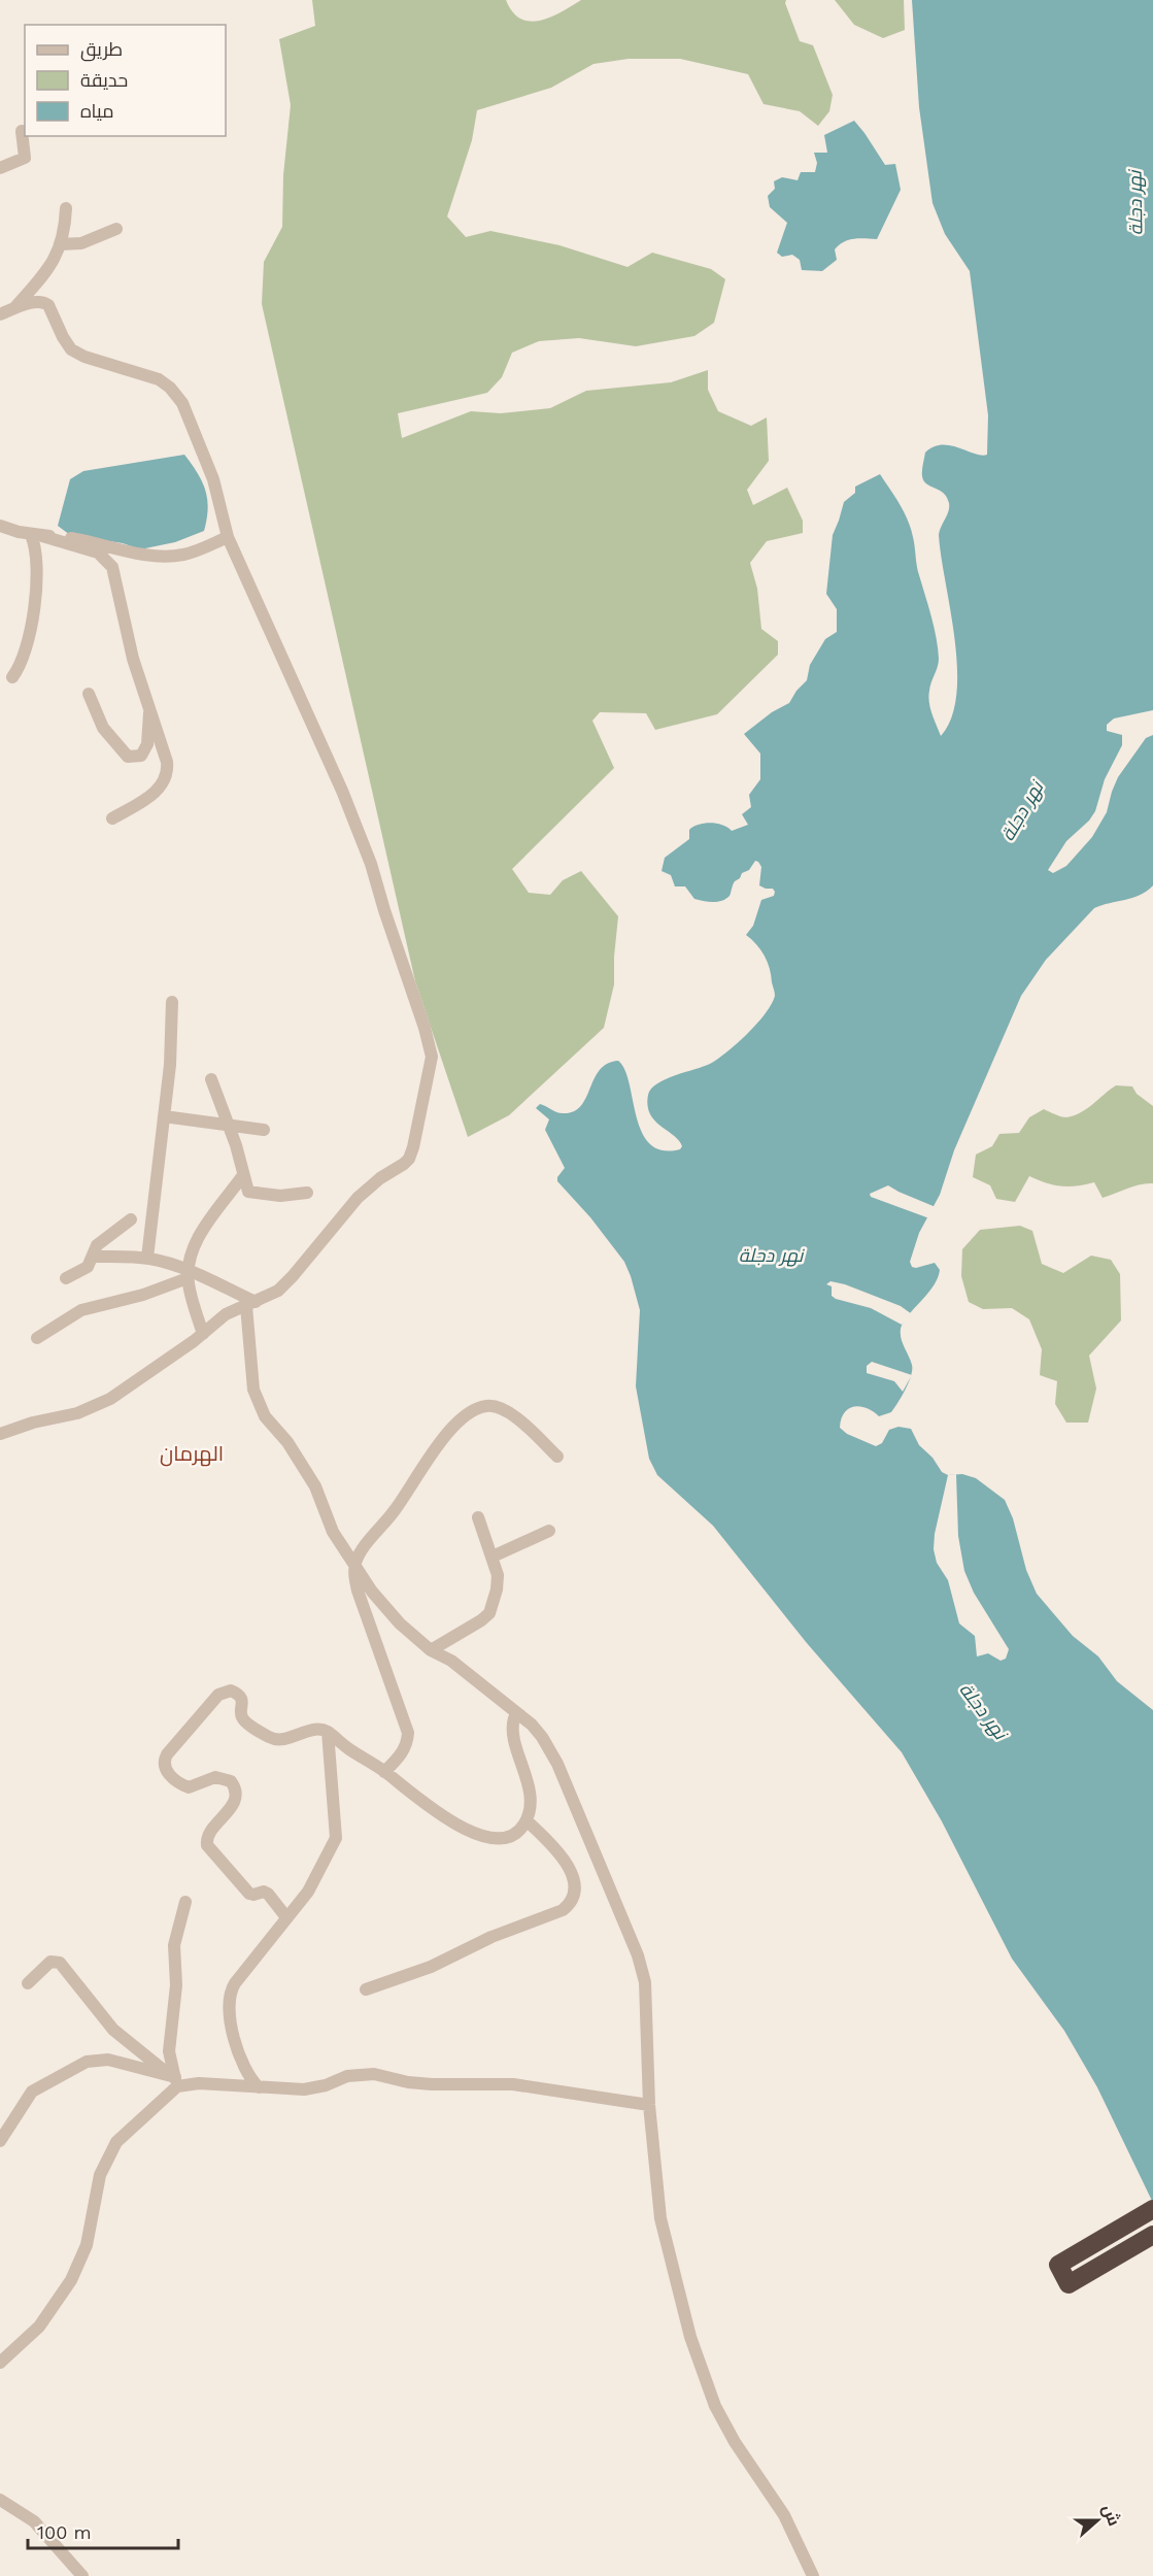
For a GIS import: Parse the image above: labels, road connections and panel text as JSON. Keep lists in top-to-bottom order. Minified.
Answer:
{"districts":["الهرمان"],"water":["نهر دجلة"],"legend":["طريق","حديقة","مياه"],"scale_bar":"100 m","north":"right"}
